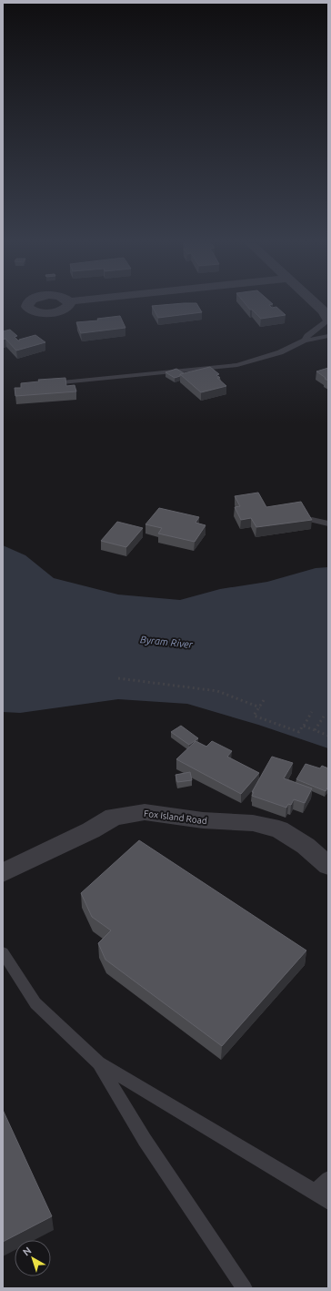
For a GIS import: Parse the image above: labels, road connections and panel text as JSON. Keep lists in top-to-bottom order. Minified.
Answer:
{"streets":{"street":["Fox Island Road"]},"water":["Byram River"],"north":"top left"}
